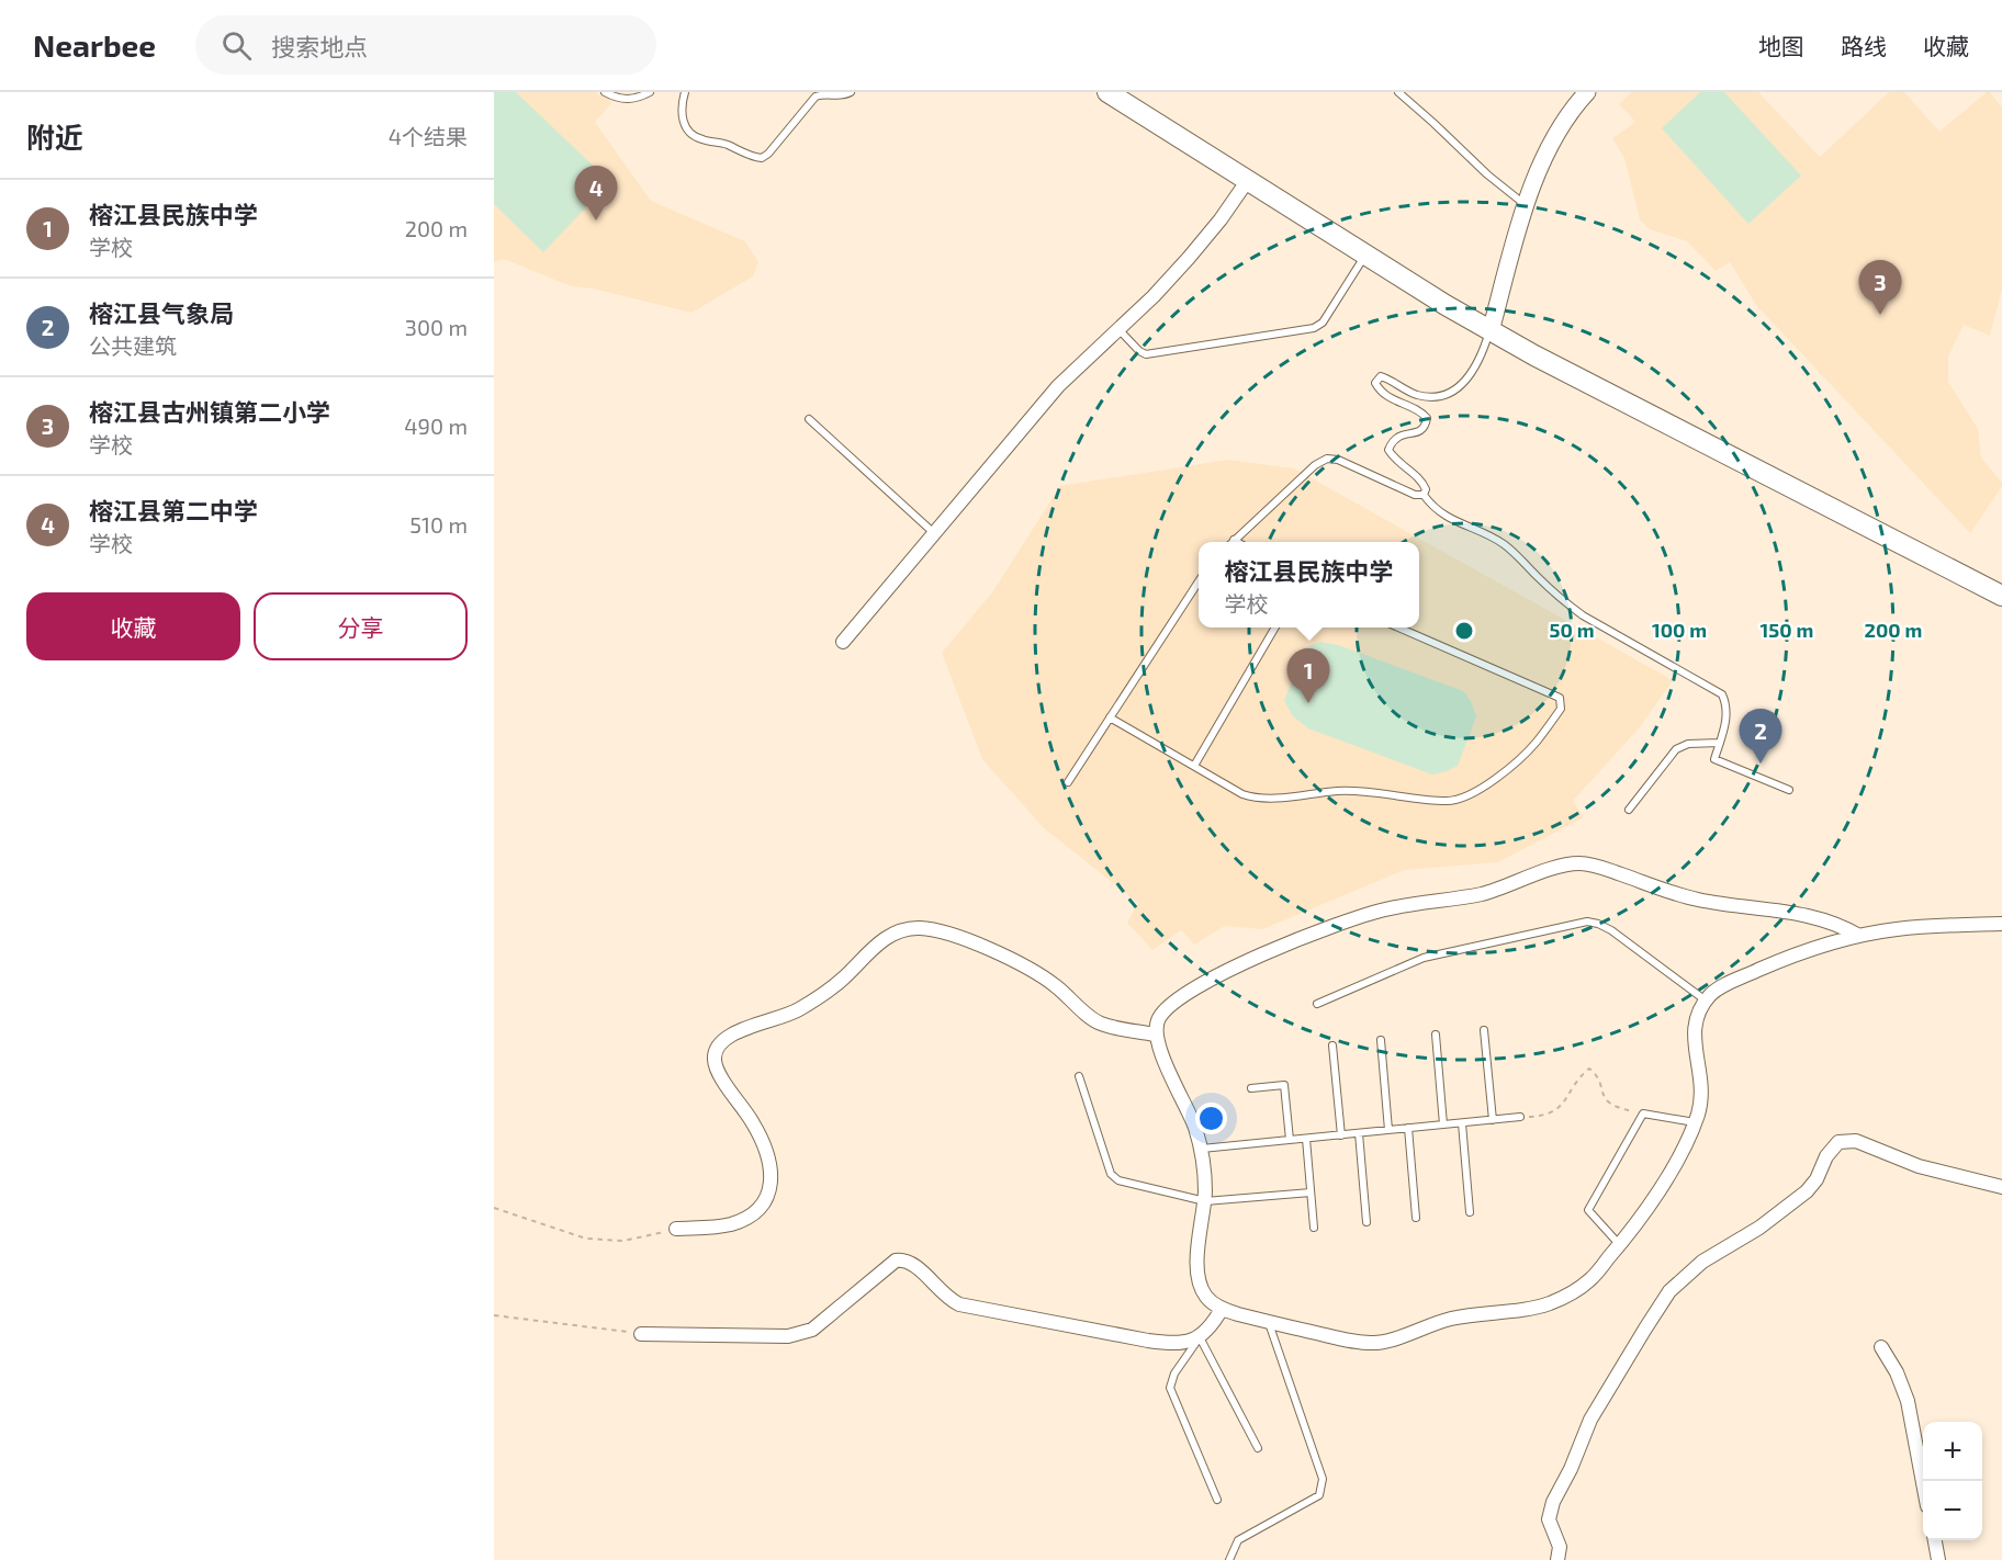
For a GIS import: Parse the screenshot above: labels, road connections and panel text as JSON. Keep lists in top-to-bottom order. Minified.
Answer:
{"page":{"header":"Nearbee","search":"搜索地点","nav":["地图","路线","收藏"],"heading":["附近","4个结果"],"pins":["4","3","1","2"],"list":[{"mark":"1","name":"榕江县民族中学","note":"学校","value":"200 m"},{"mark":"2","name":"榕江县气象局","note":"公共建筑","value":"300 m"},{"mark":"3","name":"榕江县古州镇第二小学","note":"学校","value":"490 m"},{"mark":"4","name":"榕江县第二中学","note":"学校","value":"510 m"}],"popup":["榕江县民族中学","学校"],"buttons":["收藏","分享"],"map_buttons":["+","−"]},"rings":["50 m","100 m","150 m","200 m"]}
